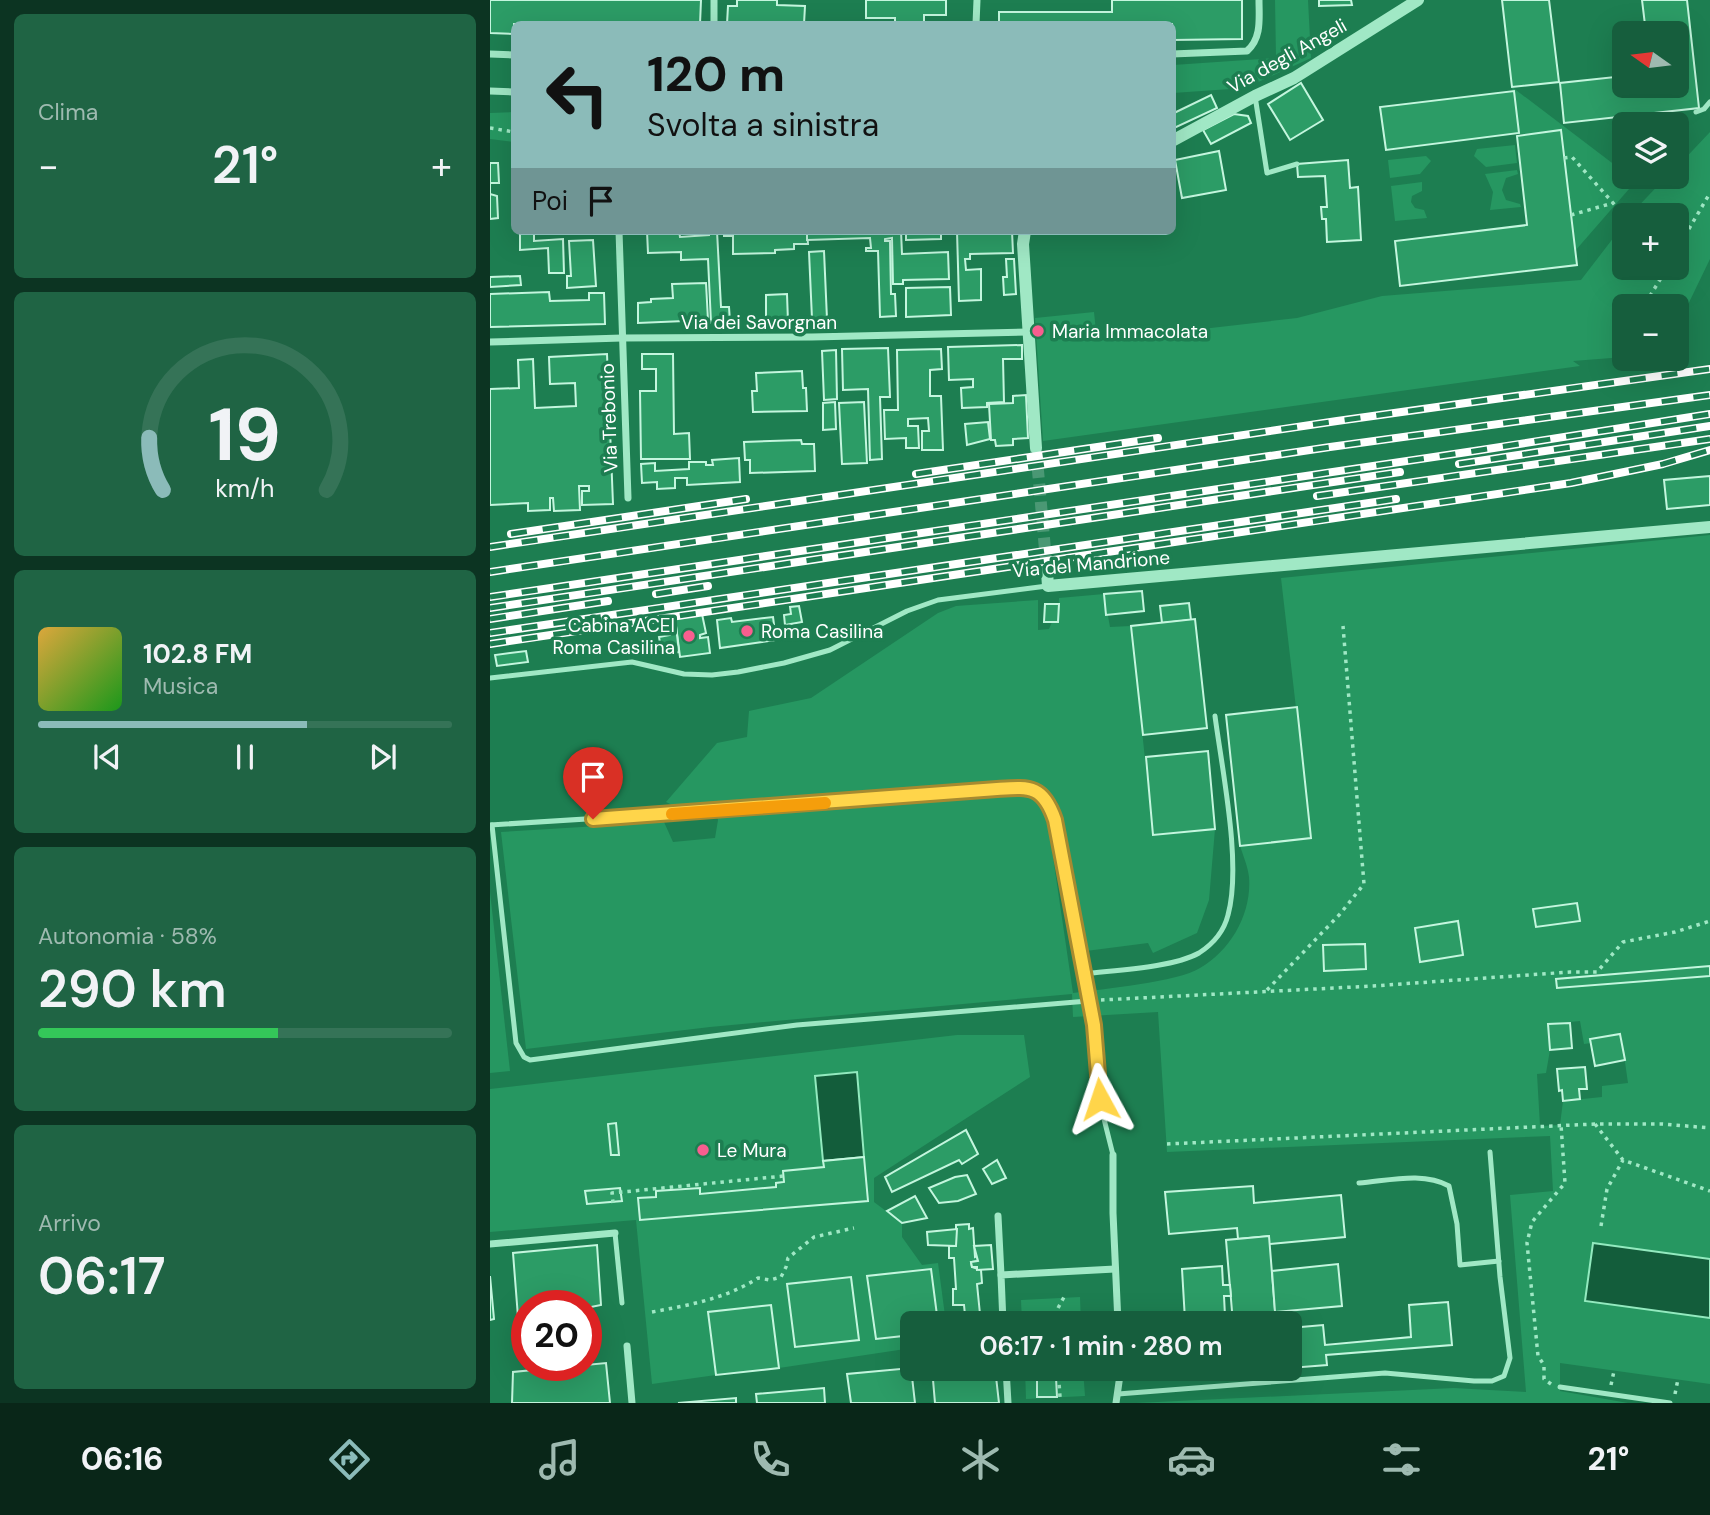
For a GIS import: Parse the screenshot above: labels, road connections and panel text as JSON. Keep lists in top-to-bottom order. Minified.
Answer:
{"streets":{"street":["Via degli Angeli","Via dei Savorgnan","Via Trebonio","Via del Mandrione"]},"crossings":[["Via dei Savorgnan","Via Trebonio"]],"places":["Maria Immacolata","Roma Casilina","Cabina ACEI Roma Casilina","Le Mura"],"north":"left","page":{"tile":["Clima",["Autonomia · 58%","290 km"],["Arrivo","06:17"]],"map_buttons":["+","−"],"turn":["120 m","Svolta a sinistra"],"heat":["−","21°","+"],"then":"Poi","song":["102.8 FM","Musica"],"limit":"20","trip":"06:17 · 1 min · 280 m","tabs":["06:16","21°"],"gauge":["19","km/h"]}}
